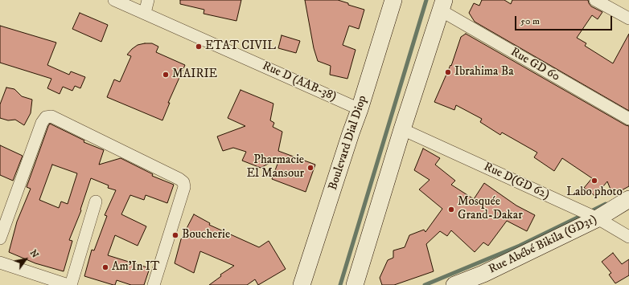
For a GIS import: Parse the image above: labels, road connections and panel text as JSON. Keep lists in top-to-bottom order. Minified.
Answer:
{"streets":{"main road":["Boulevard Dial Diop","Rue Abébé Bikila (GD31)"],"street":["Rue GD 60","Rue D (AAB-38)","Rue D(GD 62)"]},"crossings":[["Rue D (AAB-38)","Boulevard Dial Diop"],["Rue D(GD 62)","Rue Abébé Bikila (GD31)"]],"places":["ETAT CIVIL","Ibrahima Ba","MAIRIE","Pharmacie El Mansour","Labo photo","Mosquée Grand-Dakar","Boucherie","Am'In IT"],"scale_bar":"50 m","north":"top right"}
